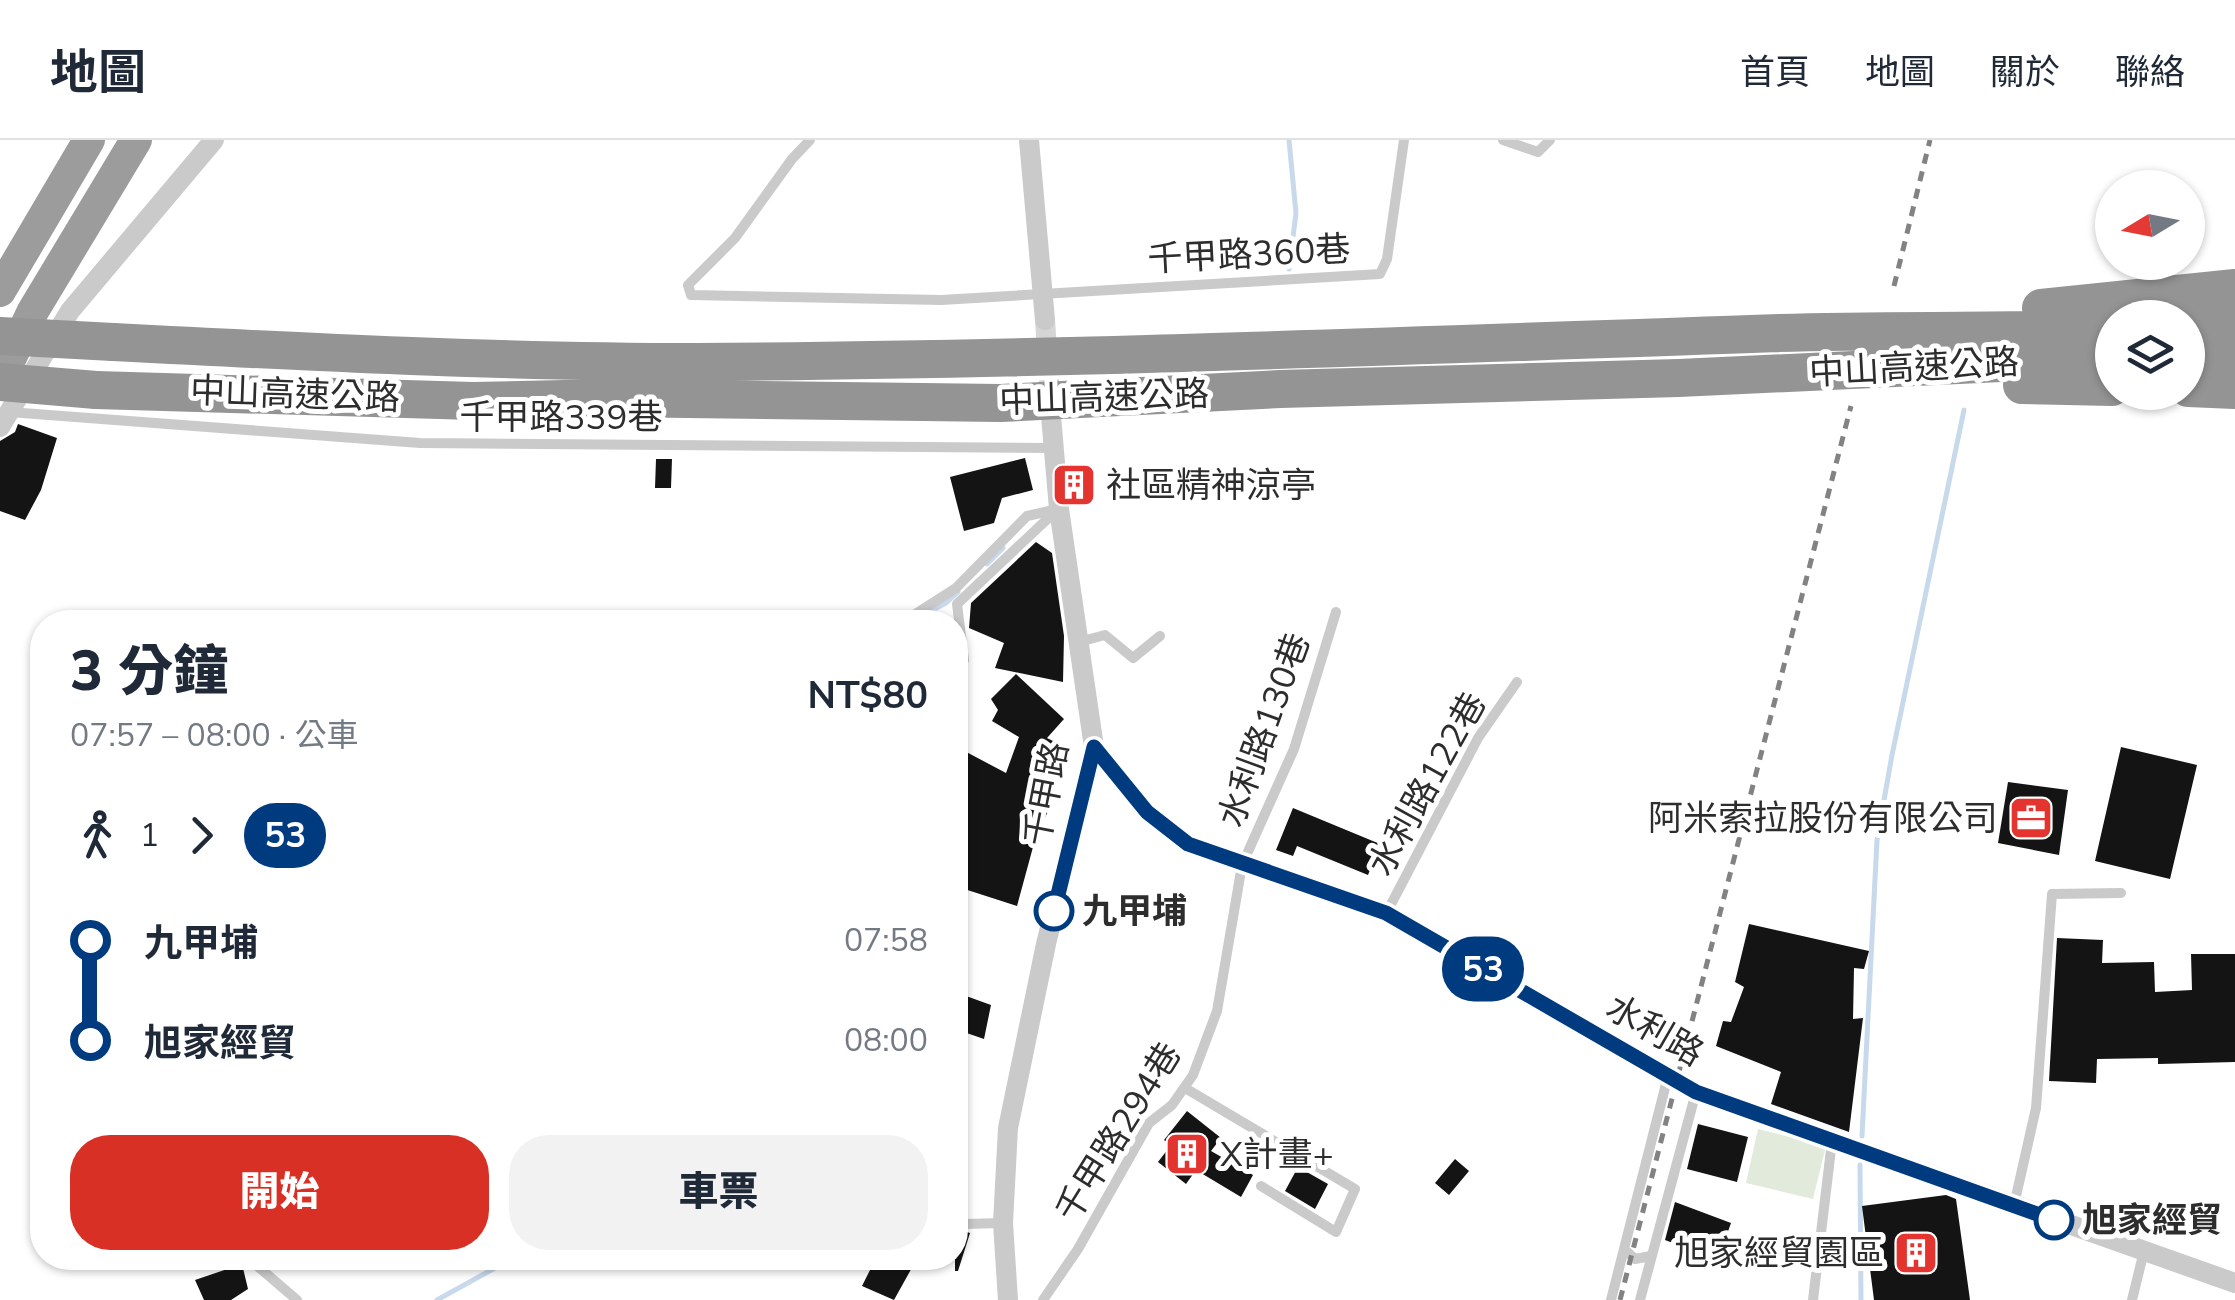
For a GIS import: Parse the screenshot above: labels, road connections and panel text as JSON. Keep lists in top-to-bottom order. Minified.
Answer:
{"streets":{"highway":["中山高速公路"],"street":["千甲路","水利路"],"lane":["千甲路360巷","千甲路339巷","水利路130巷","水利路122巷","千甲路294巷"]},"crossings":[["中山高速公路","千甲路339巷"],["千甲路339巷","千甲路"],["水利路130巷","水利路"],["水利路130巷","千甲路294巷"],["水利路122巷","水利路"],["千甲路","水利路"],["水利路","千甲路294巷"]],"places":{"building":["社區精神涼亭","X計畫+","旭家經貿園區"],"office":["阿米索拉股份有限公司"],"other":["九甲埔","旭家經貿"]},"lines":["bus line 53"],"north":"left","page":{"header":"地圖","nav":["首頁","地圖","關於","聯絡"],"on_map":"53","heading":["3 分鐘","07:57 – 08:00 · 公車","NT$80"],"legs":["1","53"],"list":[{"name":"九甲埔","value":"07:58"},{"name":"旭家經貿","value":"08:00"}],"buttons":["開始","車票"]}}
